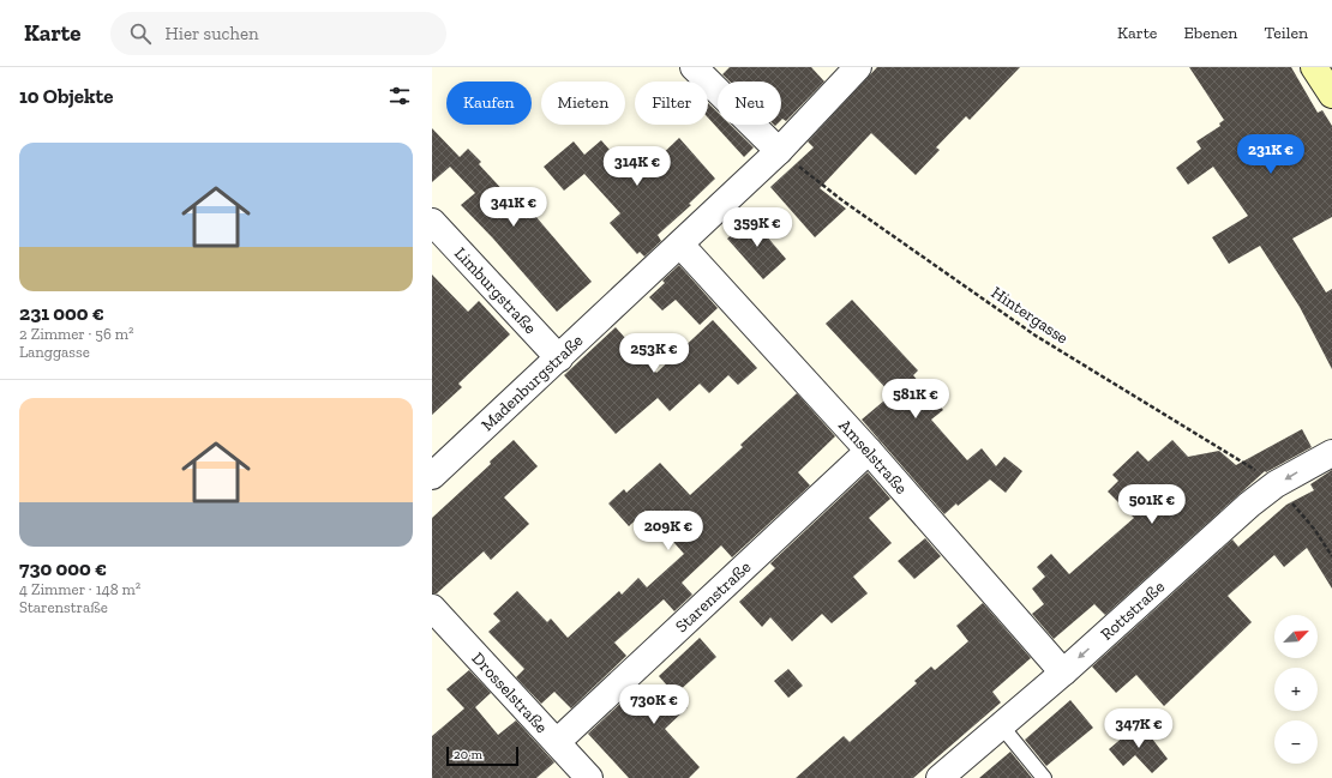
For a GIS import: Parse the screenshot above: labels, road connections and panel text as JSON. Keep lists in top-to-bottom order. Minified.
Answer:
{"streets":{"street":["Limburgstraße","Madenburgstraße","Amselstraße","Starenstraße","Rottstraße","Drosselstraße"],"path":["Hintergasse"]},"crossings":[["Limburgstraße","Madenburgstraße"],["Hintergasse","Madenburgstraße"],["Hintergasse","Rottstraße"],["Madenburgstraße","Amselstraße"],["Amselstraße","Starenstraße"],["Amselstraße","Rottstraße"],["Starenstraße","Drosselstraße"]],"one_way":["Rottstraße"],"scale_bar":"20 m","north":"top right","page":{"header":"Karte","search":"Hier suchen","nav":["Karte","Ebenen","Teilen"],"heading":"10 Objekte","chip":["Kaufen","Mieten","Filter","Neu"],"list":[{"name":"231 000 €","note":"2 Zimmer · 56 m² · Langgasse"},{"name":"730 000 €","note":"4 Zimmer · 148 m² · Starenstraße"}],"price":["231K €","314K €","341K €","359K €","253K €","581K €","501K €","209K €","730K €","347K €"],"map_buttons":["+","−"],"scale":"20 m"}}
